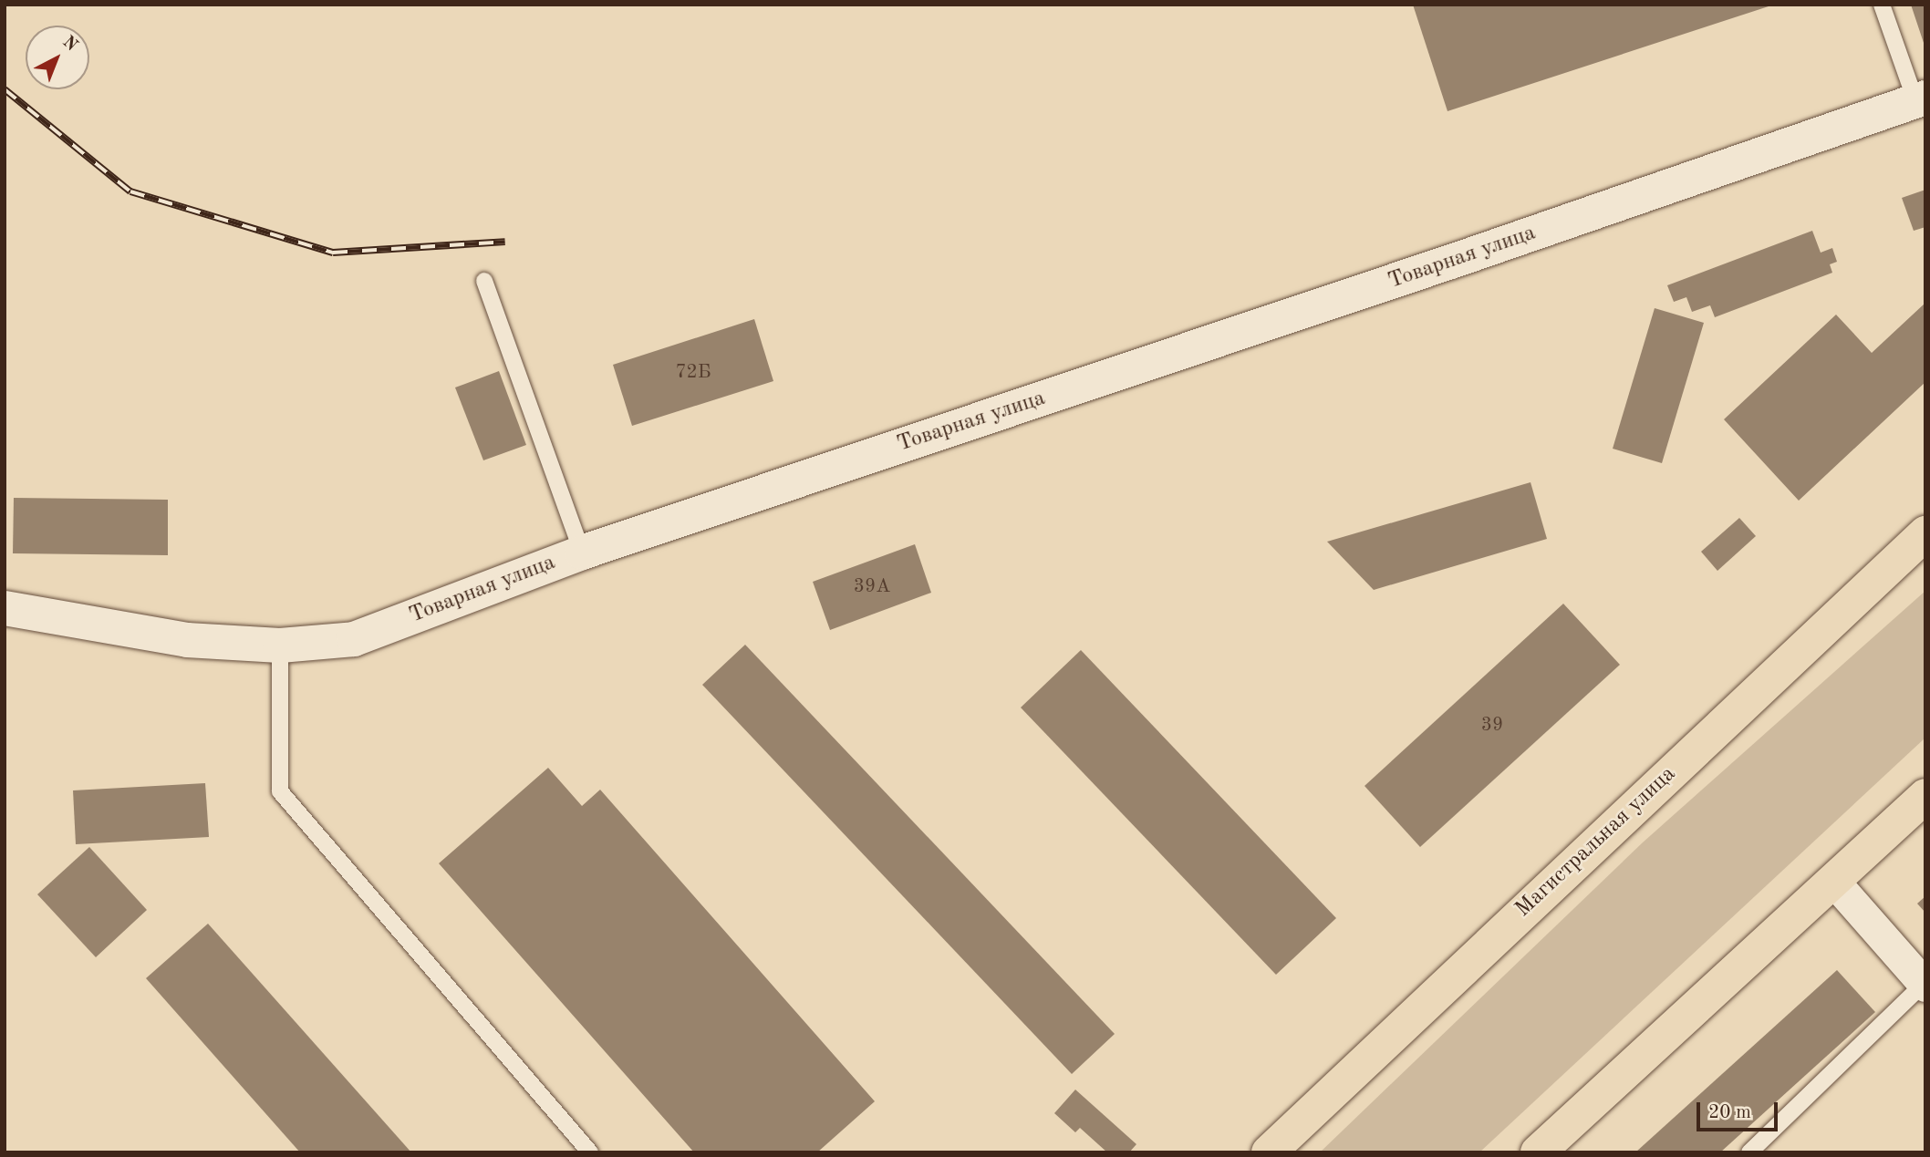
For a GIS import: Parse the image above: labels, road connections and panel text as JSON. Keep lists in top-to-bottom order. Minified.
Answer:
{"streets":{"main road":["Магистральная улица"],"street":["Товарная улица"]},"house_numbers":["72Б","39А","39"],"scale_bar":"20 m","north":"top right"}
